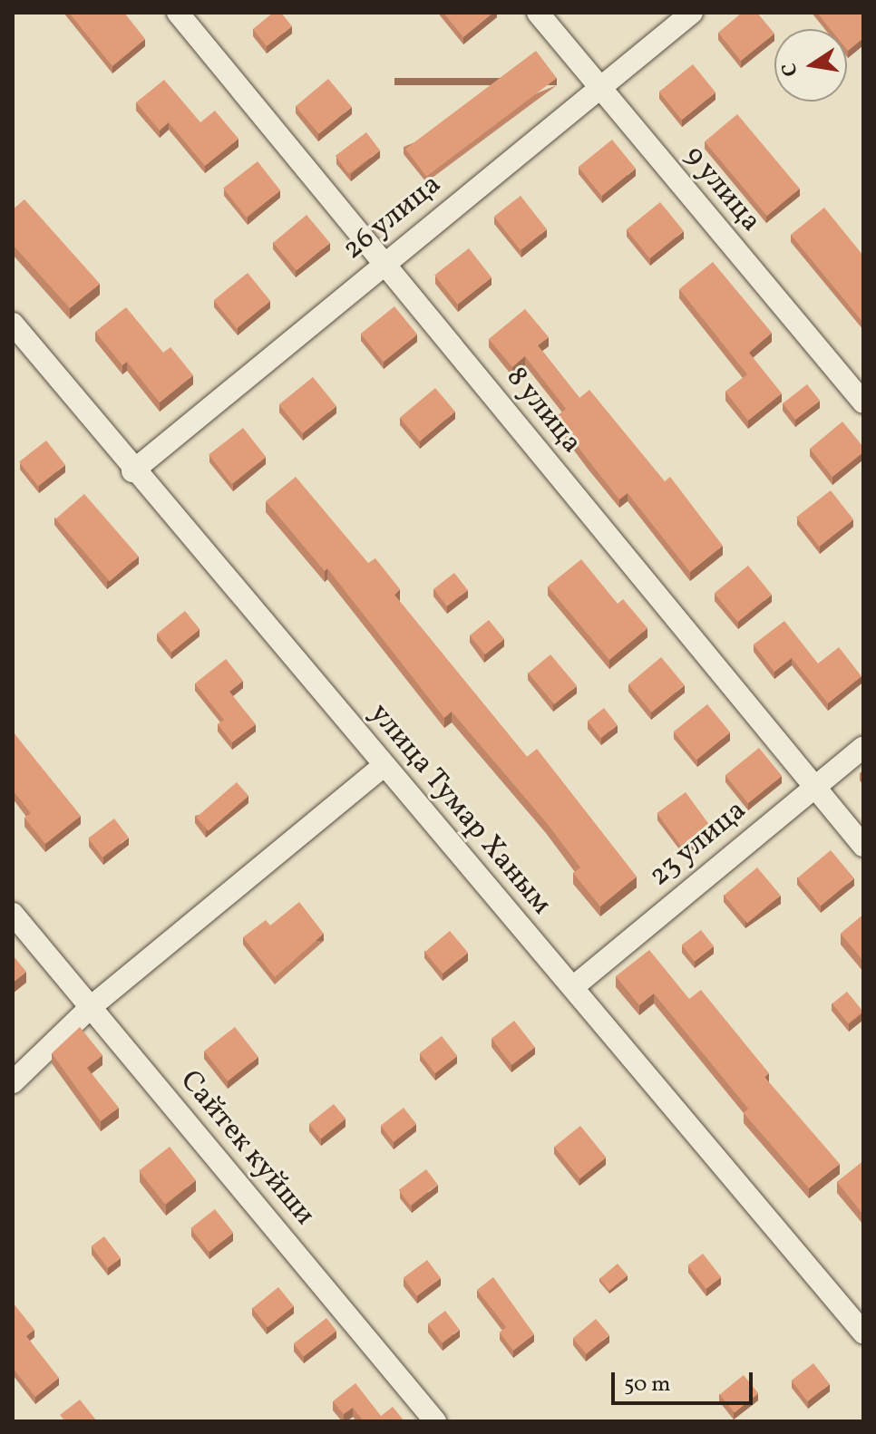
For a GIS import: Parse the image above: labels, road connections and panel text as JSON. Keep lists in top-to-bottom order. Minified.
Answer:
{"streets":{"street":["9 улица","26 улица","8 улица","улица Тумар Ханым","23 улица","Сайтек куйши"]},"crossings":[["9 улица","26 улица"],["26 улица","8 улица"],["26 улица","улица Тумар Ханым"],["8 улица","23 улица"],["улица Тумар Ханым","23 улица"]],"scale_bar":"50 m","north":"left"}
